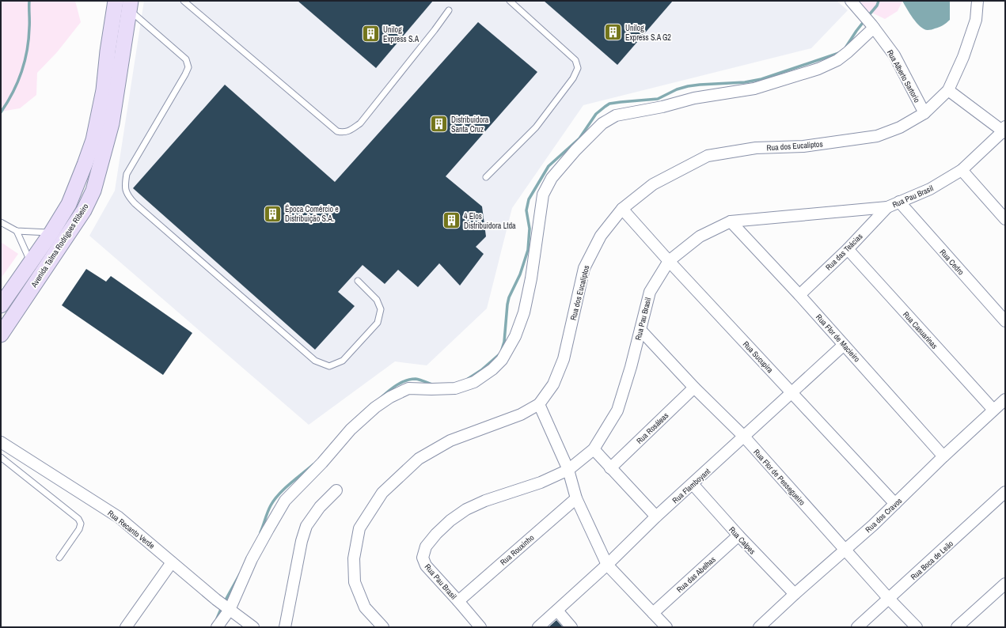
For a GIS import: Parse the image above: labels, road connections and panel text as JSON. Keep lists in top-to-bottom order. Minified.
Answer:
{"streets":{"main road":["Avenida Talma Rodrigues Ribeiro"],"street":["Rua Alberto Sartorio","Rua dos Eucaliptos","Rua Pau Brasil","Rua das Teácias","Rua Cedro","Rua Casuarinas","Rua Flor de Macieiro","Rua Sucupira","Rua Rosáleas","Rua Flor de Pessegueiro","Rua Flamboyant","Rua dos Cravos","Rua Recanto Verde","Rua Calpes","Rua Rouxinho","Rua Boca de Leão","Rua das Abelhas"]},"crossings":[["Rua Alberto Sartorio","Rua dos Eucaliptos"],["Rua dos Eucaliptos","Rua Sucupira"],["Rua Pau Brasil","Rua das Teácias"],["Rua Pau Brasil","Rua Cedro"],["Rua Pau Brasil","Rua Flor de Macieiro"],["Rua Pau Brasil","Rua Sucupira"],["Rua Pau Brasil","Rua Flor de Pessegueiro"],["Rua Pau Brasil","Rua Rouxinho"],["Rua das Teácias","Rua Casuarinas"],["Rua das Teácias","Rua Flor de Macieiro"],["Rua Casuarinas","Rua dos Cravos"],["Rua Flor de Macieiro","Rua Flamboyant"],["Rua Flor de Macieiro","Rua dos Cravos"],["Rua Sucupira","Rua Flamboyant"],["Rua Sucupira","Rua dos Cravos"],["Rua Rosáleas","Rua Flor de Pessegueiro"],["Rua Flor de Pessegueiro","Rua Flamboyant"],["Rua Flor de Pessegueiro","Rua dos Cravos"],["Rua Flor de Pessegueiro","Rua Boca de Leão"],["Rua Flamboyant","Rua Calpes"],["Rua dos Cravos","Rua Calpes"],["Rua Calpes","Rua das Abelhas"]],"places":{"building":["Unilog Express S.A G2","Unilog Express S.A","Distribuidora Santa Cruz","Época Comércio e Distribuição S.A.","4 Elos Distribuidora Ltda"]}}
